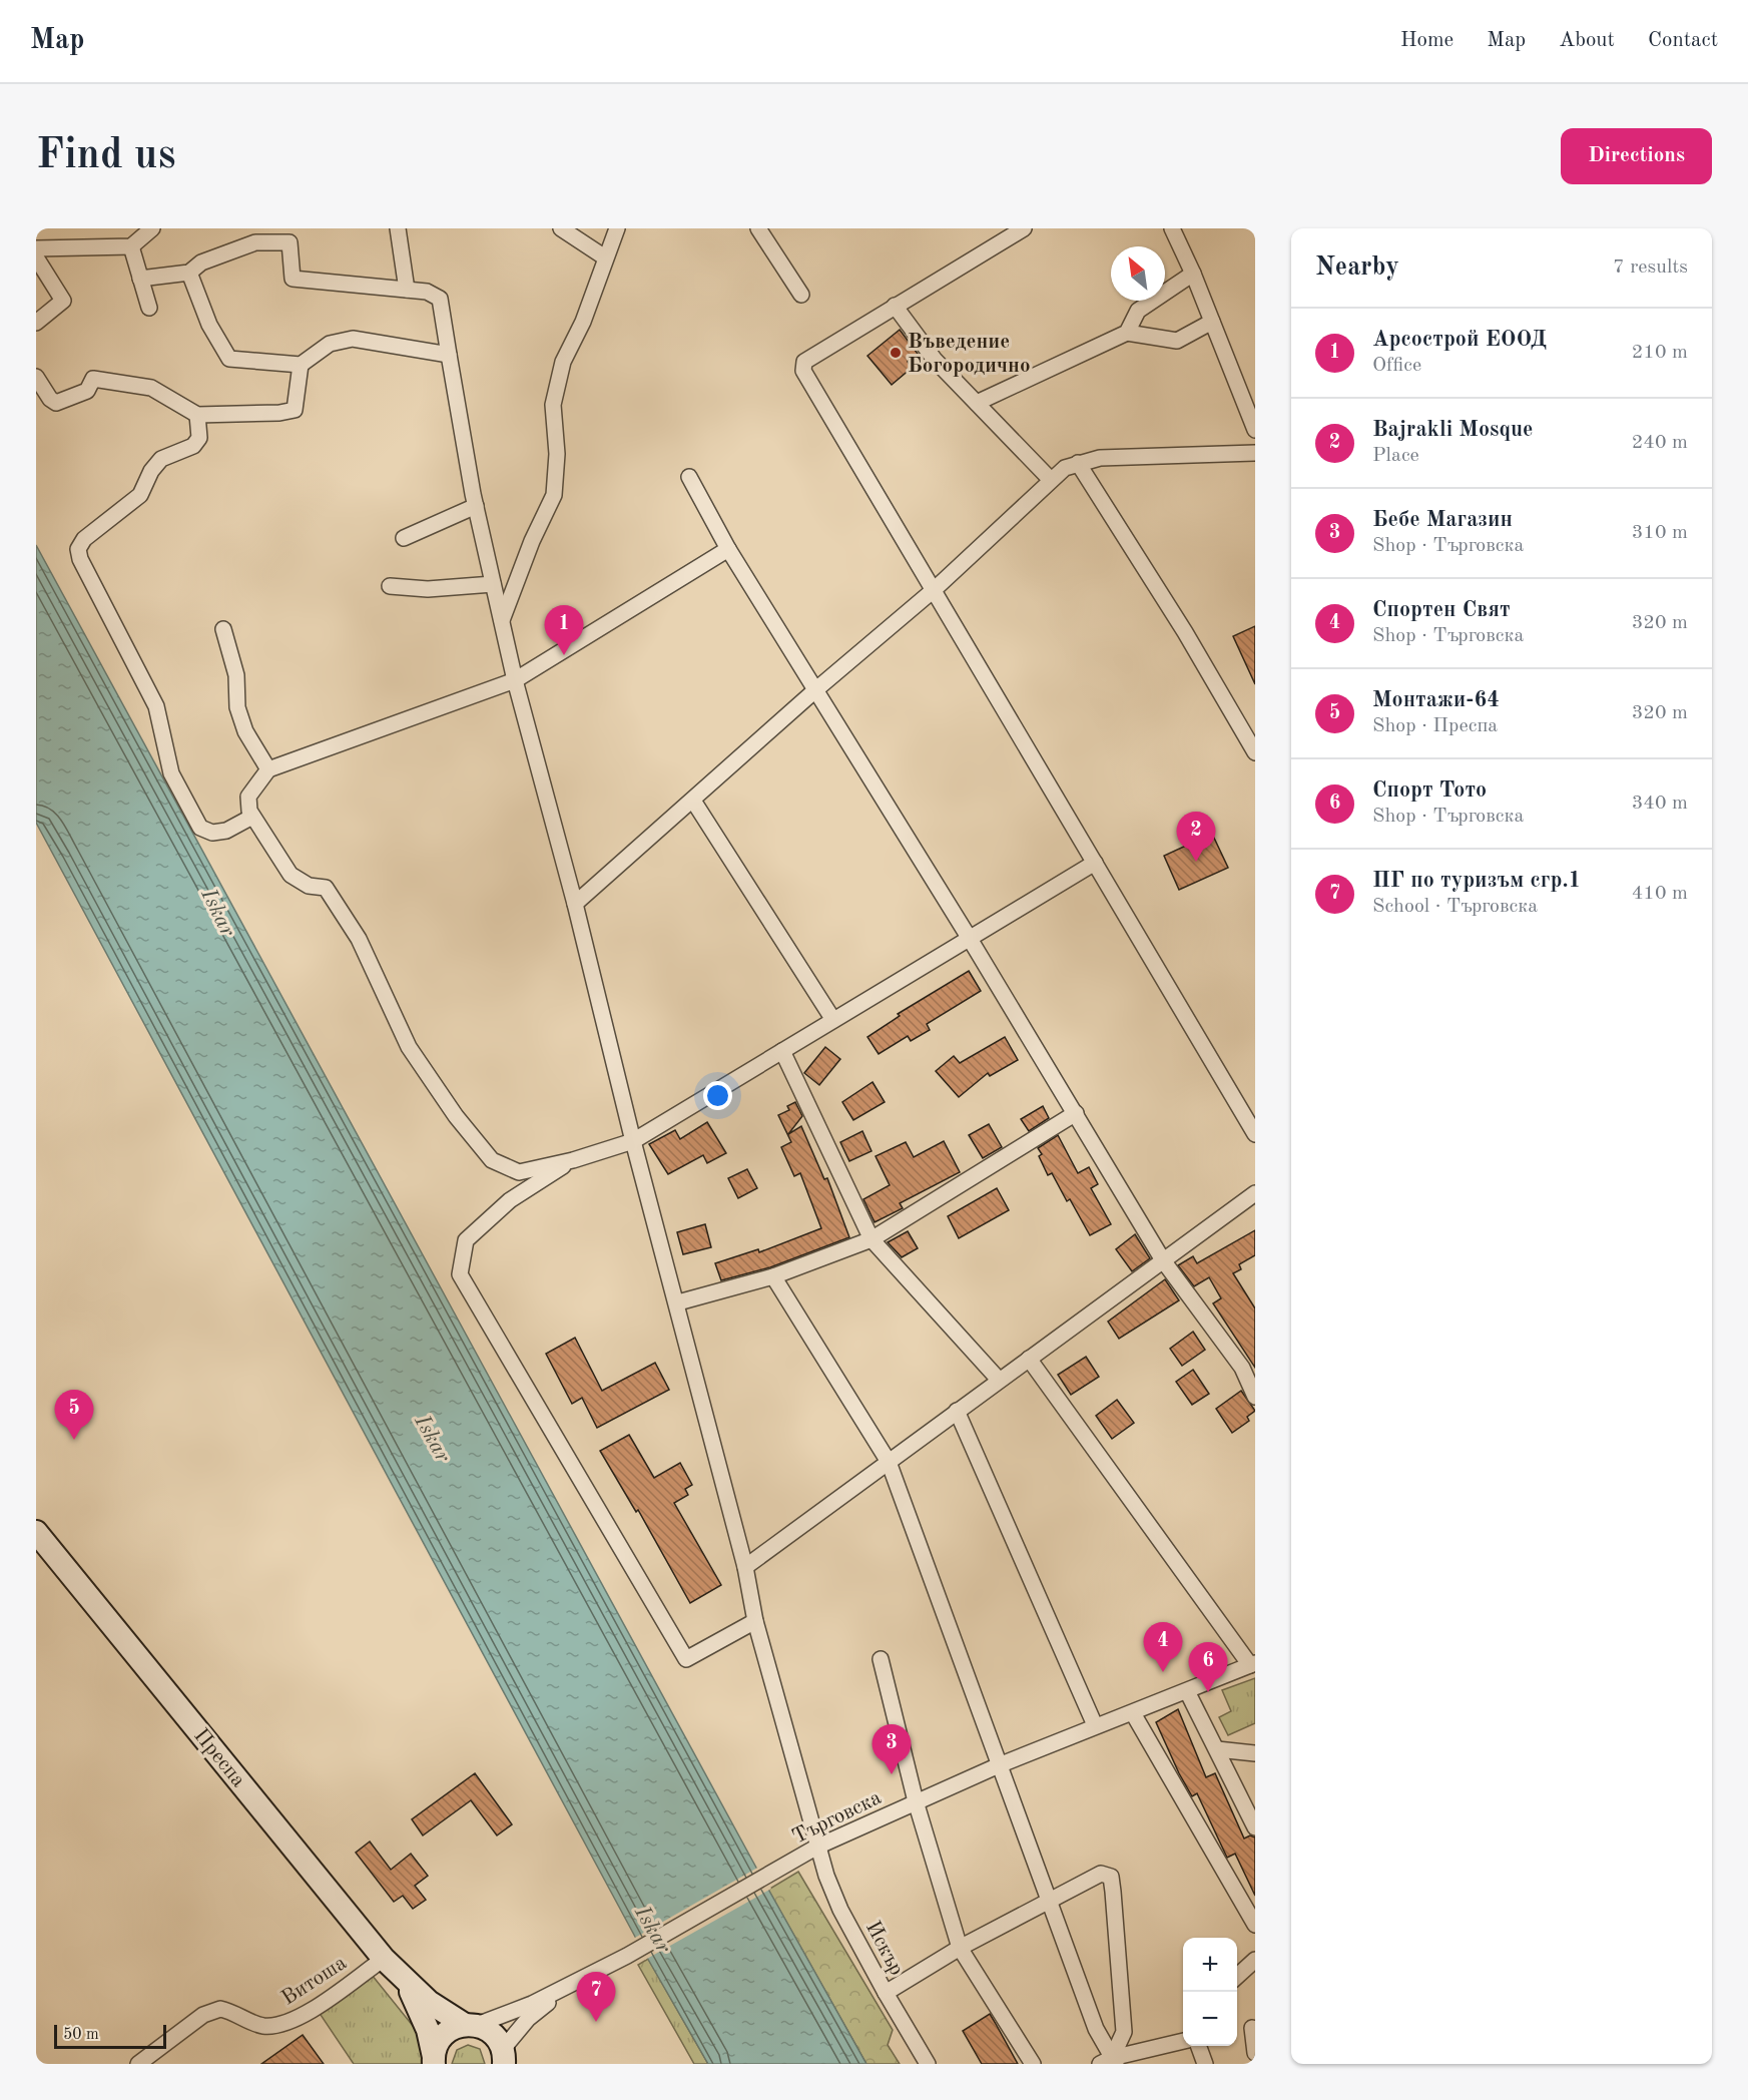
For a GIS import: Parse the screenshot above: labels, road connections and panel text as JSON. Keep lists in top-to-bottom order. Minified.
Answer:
{"streets":{"main road":["Преспа"],"street":["Търговска","Искър","Витоша"]},"crossings":[["Преспа","Търговска"],["Преспа","Витоша"],["Търговска","Искър"]],"water":["Iskar"],"places":["Въведение Богородично"],"scale_bar":"50 m","north":"top left","page":{"header":"Map","nav":["Home","Map","About","Contact"],"buttons":"Directions","title":"Find us","heading":["Nearby","7 results"],"list":[{"mark":"1","name":"Арсострой ЕООД","note":"Office","value":"210 m"},{"mark":"2","name":"Bajrakli Mosque","note":"Place","value":"240 m"},{"mark":"3","name":"Бебе Магазин","note":"Shop · Търговска","value":"310 m"},{"mark":"4","name":"Спортен Свят","note":"Shop · Търговска","value":"320 m"},{"mark":"5","name":"Монтажи-64","note":"Shop · Преспа","value":"320 m"},{"mark":"6","name":"Спорт Тото","note":"Shop · Търговска","value":"340 m"},{"mark":"7","name":"ПГ по туризъм сгр.1","note":"School · Търговска","value":"410 m"}],"pins":["1","2","5","4","6","3","7"],"map_buttons":["+","−"],"scale":"50 m"}}
